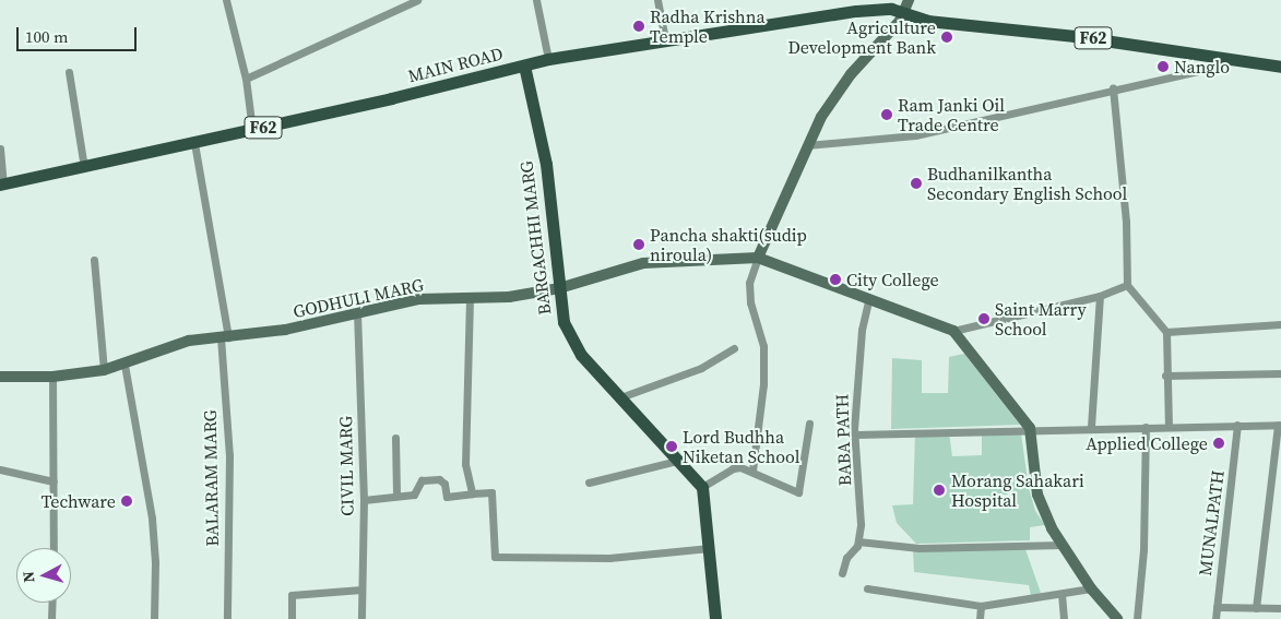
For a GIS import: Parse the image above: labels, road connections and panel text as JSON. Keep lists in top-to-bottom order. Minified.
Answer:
{"streets":{"main road":["F62","MAIN ROAD","BARGACHHI MARG","GODHULI MARG"],"street":["BABA PATH","CIVIL MARG","BALARAM MARG","MUNALPATH"]},"crossings":[["F62","MAIN ROAD"],["F62","BARGACHHI MARG"],["MAIN ROAD","BARGACHHI MARG"],["MAIN ROAD","BALARAM MARG"],["BARGACHHI MARG","GODHULI MARG"],["GODHULI MARG","CIVIL MARG"],["GODHULI MARG","BALARAM MARG"]],"places":["Radha Krishna Temple","Agriculture Development Bank","Nanglo","Ram Janki Oil Trade Centre","Budhanilkantha Secondary English School","Pancha shakti(sudip niroula)","City College","Saint Marry School","Applied College","Lord Budhha Niketan School","Morang Sahakari Hospital","Techware"],"scale_bar":"100 m","north":"left"}
